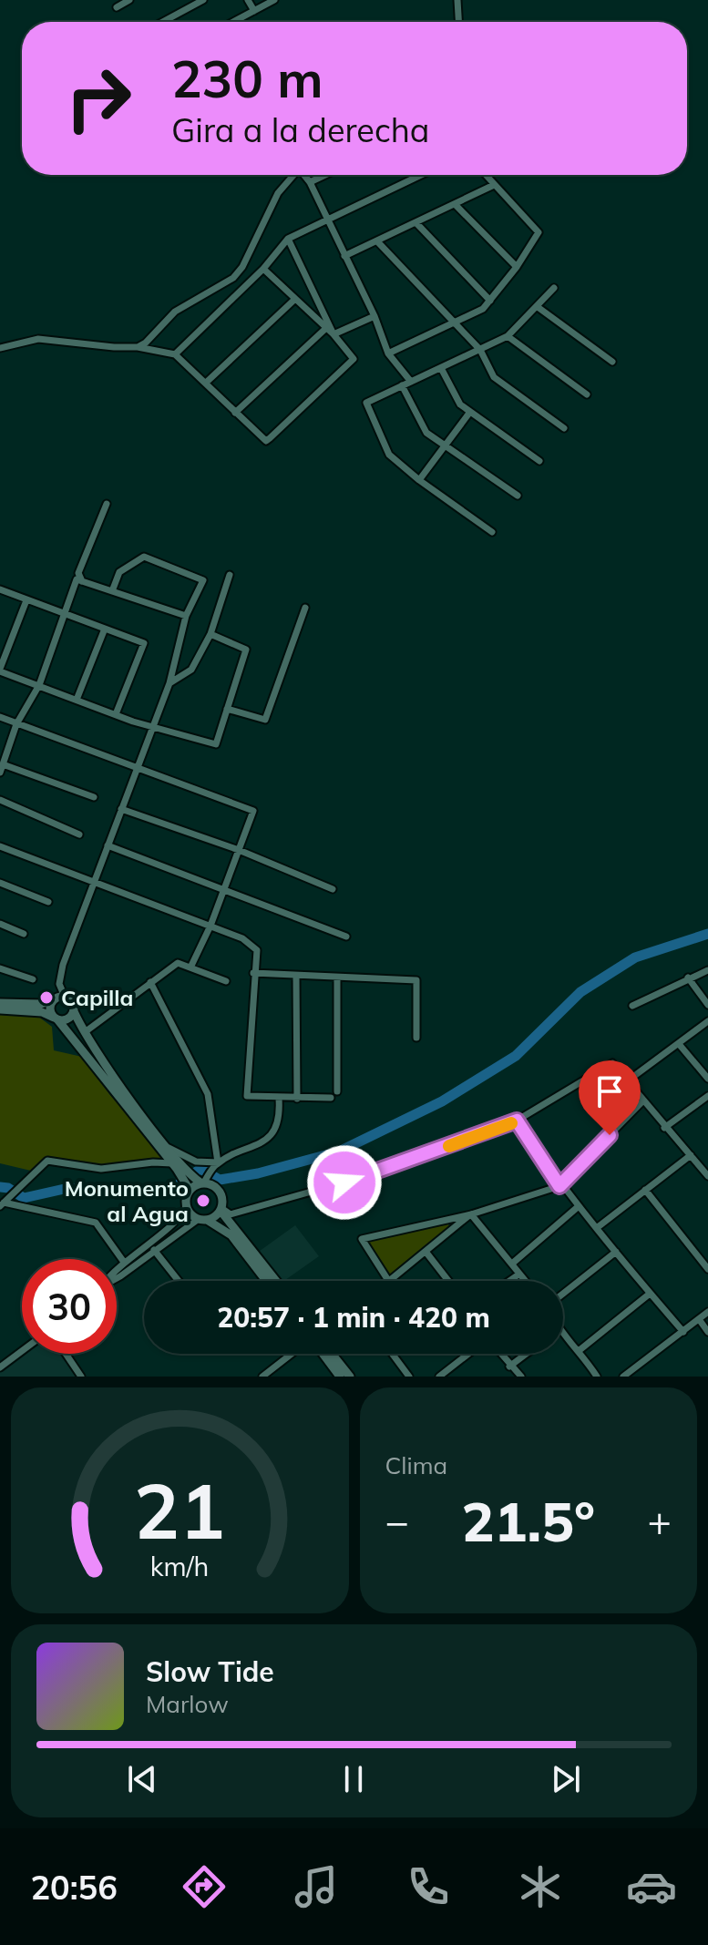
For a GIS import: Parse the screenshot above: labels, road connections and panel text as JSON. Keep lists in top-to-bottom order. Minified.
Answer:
{"places":["Capilla","Monumento al Agua"],"page":{"turn":["230 m","Gira a la derecha"],"limit":"30","trip":"20:57 · 1 min · 420 m","tile":"Clima","heat":["−","21.5°","+"],"song":["Slow Tide","Marlow"],"tabs":"20:56","gauge":["21","km/h"]}}
